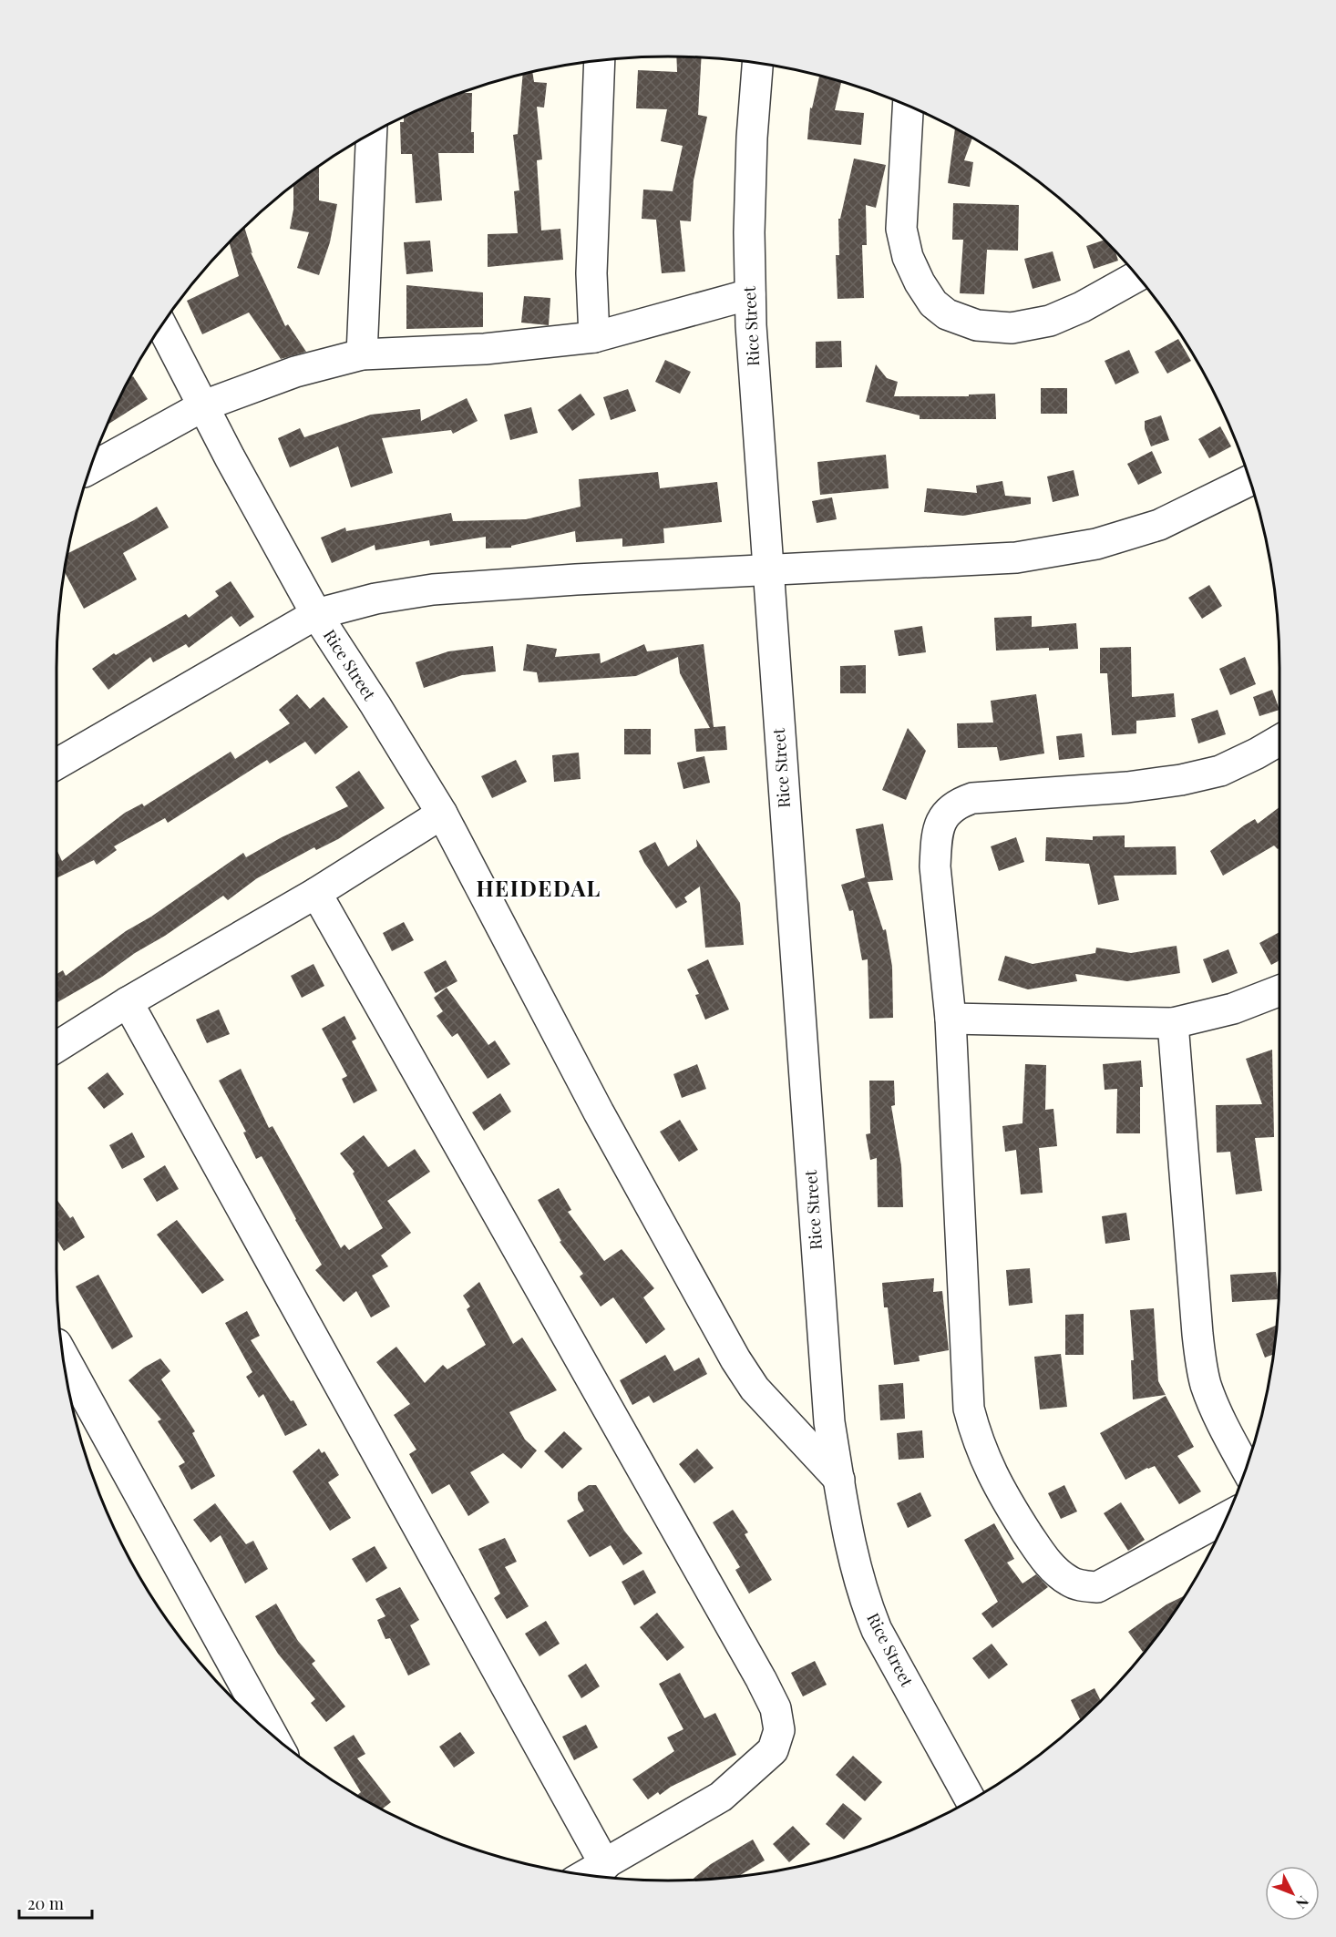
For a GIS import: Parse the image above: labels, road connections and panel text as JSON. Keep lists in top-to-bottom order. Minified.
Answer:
{"streets":{"street":["Rice Street"]},"districts":["HEIDEDAL"],"scale_bar":"20 m","north":"bottom right"}
